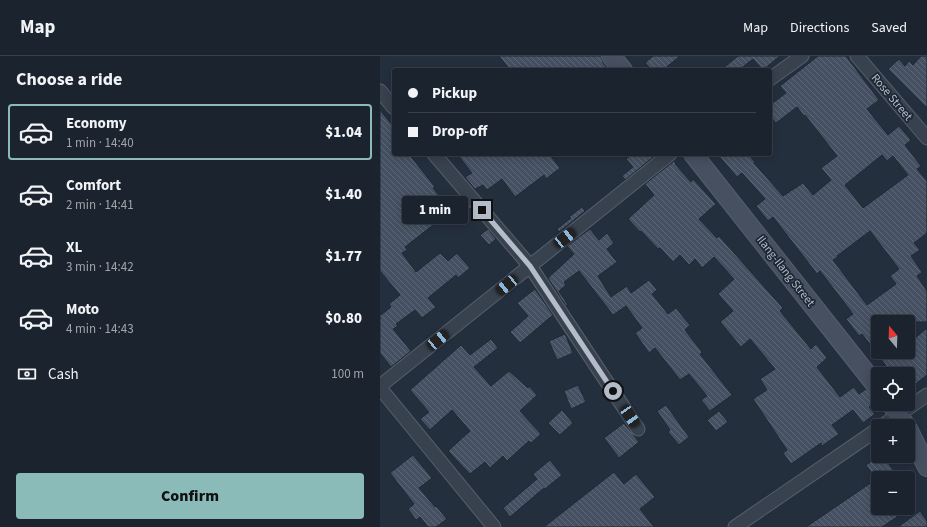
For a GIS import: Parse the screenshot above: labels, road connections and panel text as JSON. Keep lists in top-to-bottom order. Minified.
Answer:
{"streets":{"main road":["Ilang-Ilang Street"],"street":["Rose Street"]},"north":"top","page":{"header":"Map","nav":["Map","Directions","Saved"],"heading":"Choose a ride","banner":["Pickup","Drop-off"],"list":[{"name":"Economy","note":"1 min · 14:40","value":"$1.04"},{"name":"Comfort","note":"2 min · 14:41","value":"$1.40"},{"name":"XL","note":"3 min · 14:42","value":"$1.77"},{"name":"Moto","note":"4 min · 14:43","value":"$0.80"}],"bubble":"1 min","map_buttons":["+","−"],"pay":["Cash","100 m"],"buttons":"Confirm"}}
